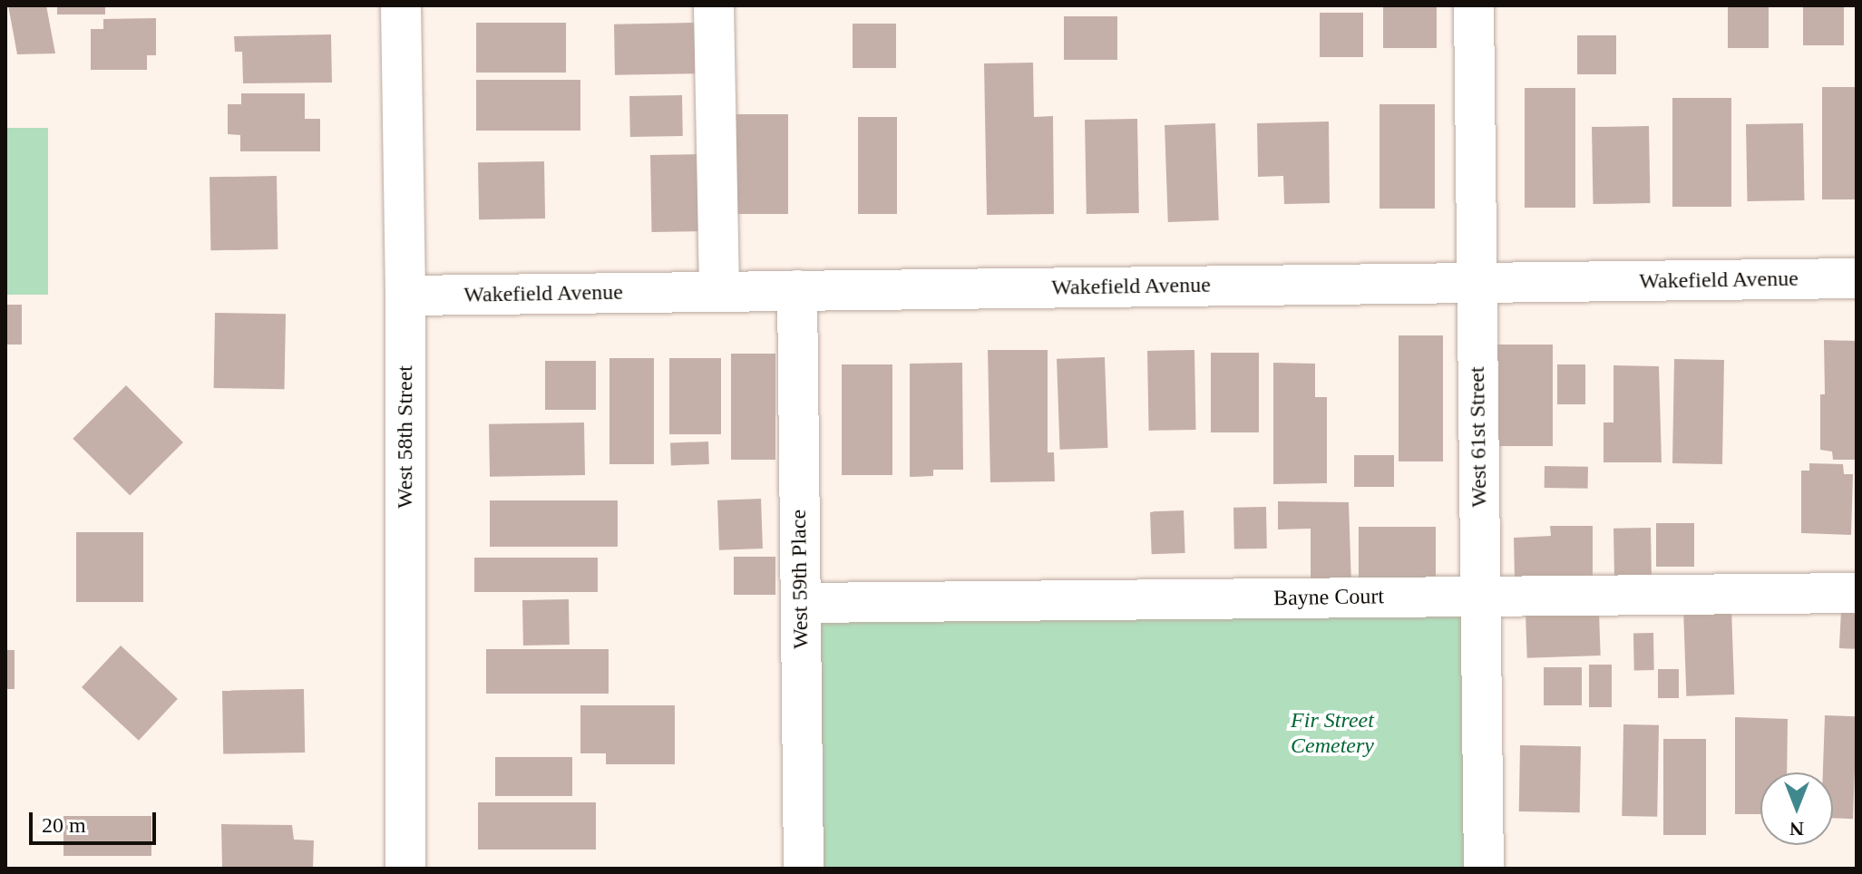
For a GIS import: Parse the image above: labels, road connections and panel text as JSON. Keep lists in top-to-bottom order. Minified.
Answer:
{"streets":{"street":["Wakefield Avenue","West 58th Street","West 61st Street","West 59th Place","Bayne Court"]},"crossings":[["Wakefield Avenue","West 58th Street"],["Wakefield Avenue","West 61st Street"],["Wakefield Avenue","West 59th Place"],["West 61st Street","Bayne Court"],["West 59th Place","Bayne Court"]],"parks":["Fir Street Cemetery"],"scale_bar":"20 m","north":"bottom"}
